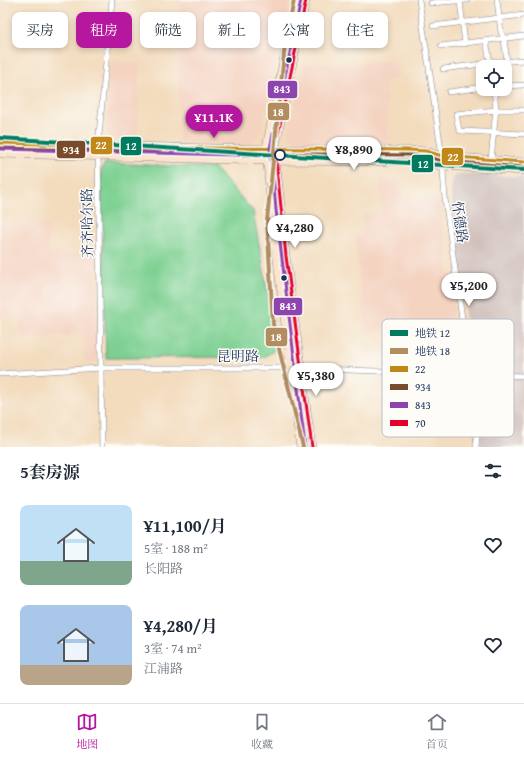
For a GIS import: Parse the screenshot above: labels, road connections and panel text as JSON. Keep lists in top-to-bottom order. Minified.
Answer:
{"streets":{"street":["怀德路","齐齐哈尔路","昆明路"]},"crossings":[["齐齐哈尔路","昆明路"]],"lines":["metro line 18","transit line 843","transit line 70","metro line 12","transit line 22","transit line 934"],"legend":["地铁 12","地铁 18","22","934","843","70"],"page":{"chip":["买房","租房","筛选","新上","公寓","住宅"],"price":["¥11.1K","¥8,890","¥4,280","¥5,200","¥5,380"],"heading":"5套房源","list":[{"name":"¥11,100/月","note":"5室 · 188 m² · 长阳路"},{"name":"¥4,280/月","note":"3室 · 74 m² · 江浦路"}],"tabs":["地图","收藏","首页"]}}
